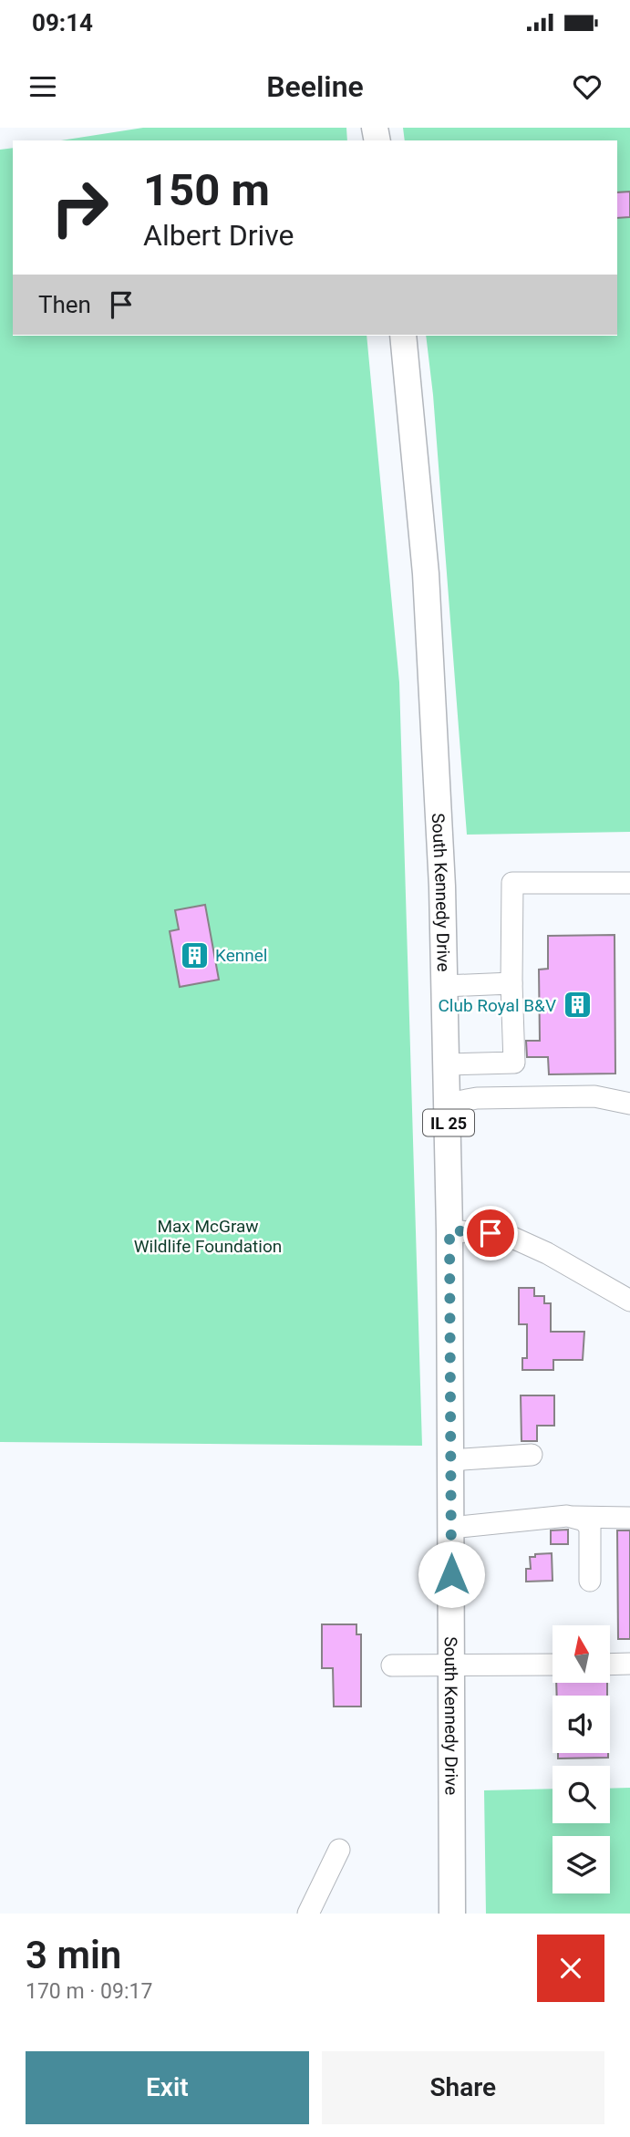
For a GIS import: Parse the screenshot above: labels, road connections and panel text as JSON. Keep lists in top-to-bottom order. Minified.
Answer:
{"streets":{"main road":["South Kennedy Drive","IL 25"]},"parks":["Max McGraw Wildlife Foundation"],"places":{"building":["Kennel","Club Royal B&V"]},"north":"top","page":{"status":"09:14","header":"Beeline","turn":["150 m","Albert Drive"],"then":"Then","heading":["3 min","170 m · 09:17"],"buttons":["Exit","Share"]}}
